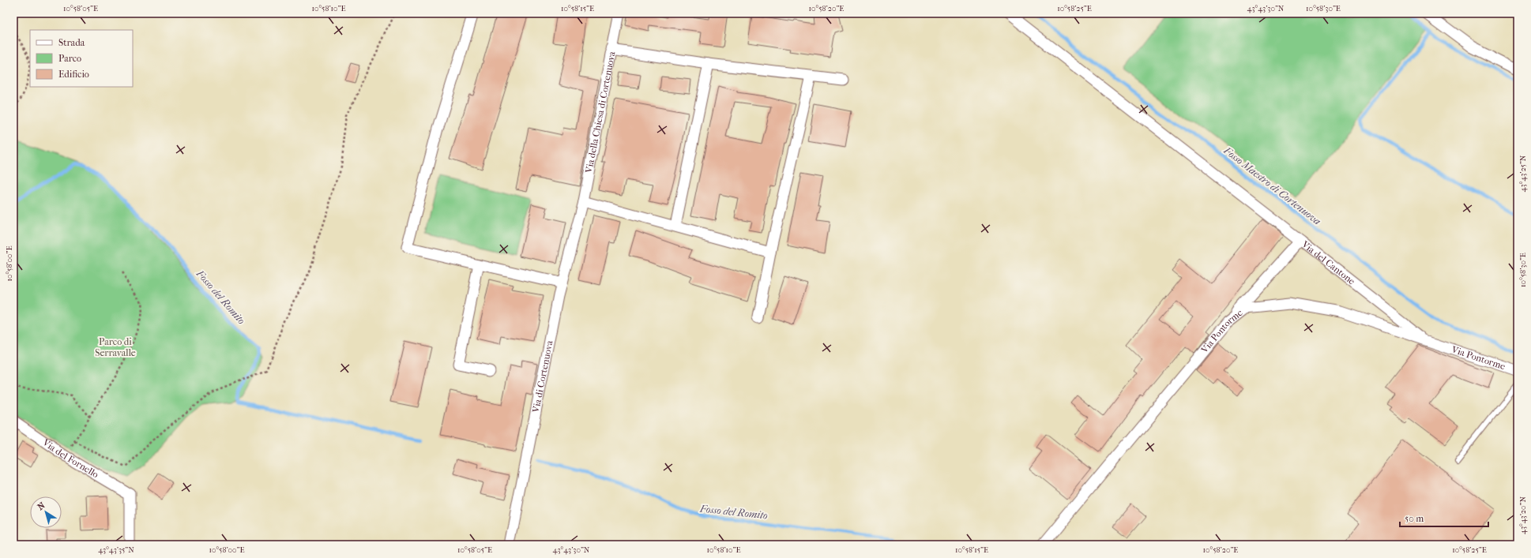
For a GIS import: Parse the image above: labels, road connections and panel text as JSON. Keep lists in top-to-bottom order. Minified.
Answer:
{"streets":{"street":["Via della Chiesa di Cortenuova","Via del Cantone","Via Pontorme","Via di Cortenuova","Via del Fornello"]},"crossings":[["Via della Chiesa di Cortenuova","Via di Cortenuova"],["Via del Cantone","Via Pontorme"]],"water":["Fosso Maestro di Cortenuova","Fosso del Romito"],"parks":["Parco di Serravalle"],"legend":["Strada","Parco","Edificio"],"scale_bar":"50 m","north":"top left","coordinates":["10°58'05\"E","10°58'10\"E","10°58'15\"E","10°58'20\"E","10°58'25\"E","43°43'30\"N","10°58'30\"E","43°43'25\"N","10°58'00\"E","43°43'20\"N","43°43'35\"N"]}
